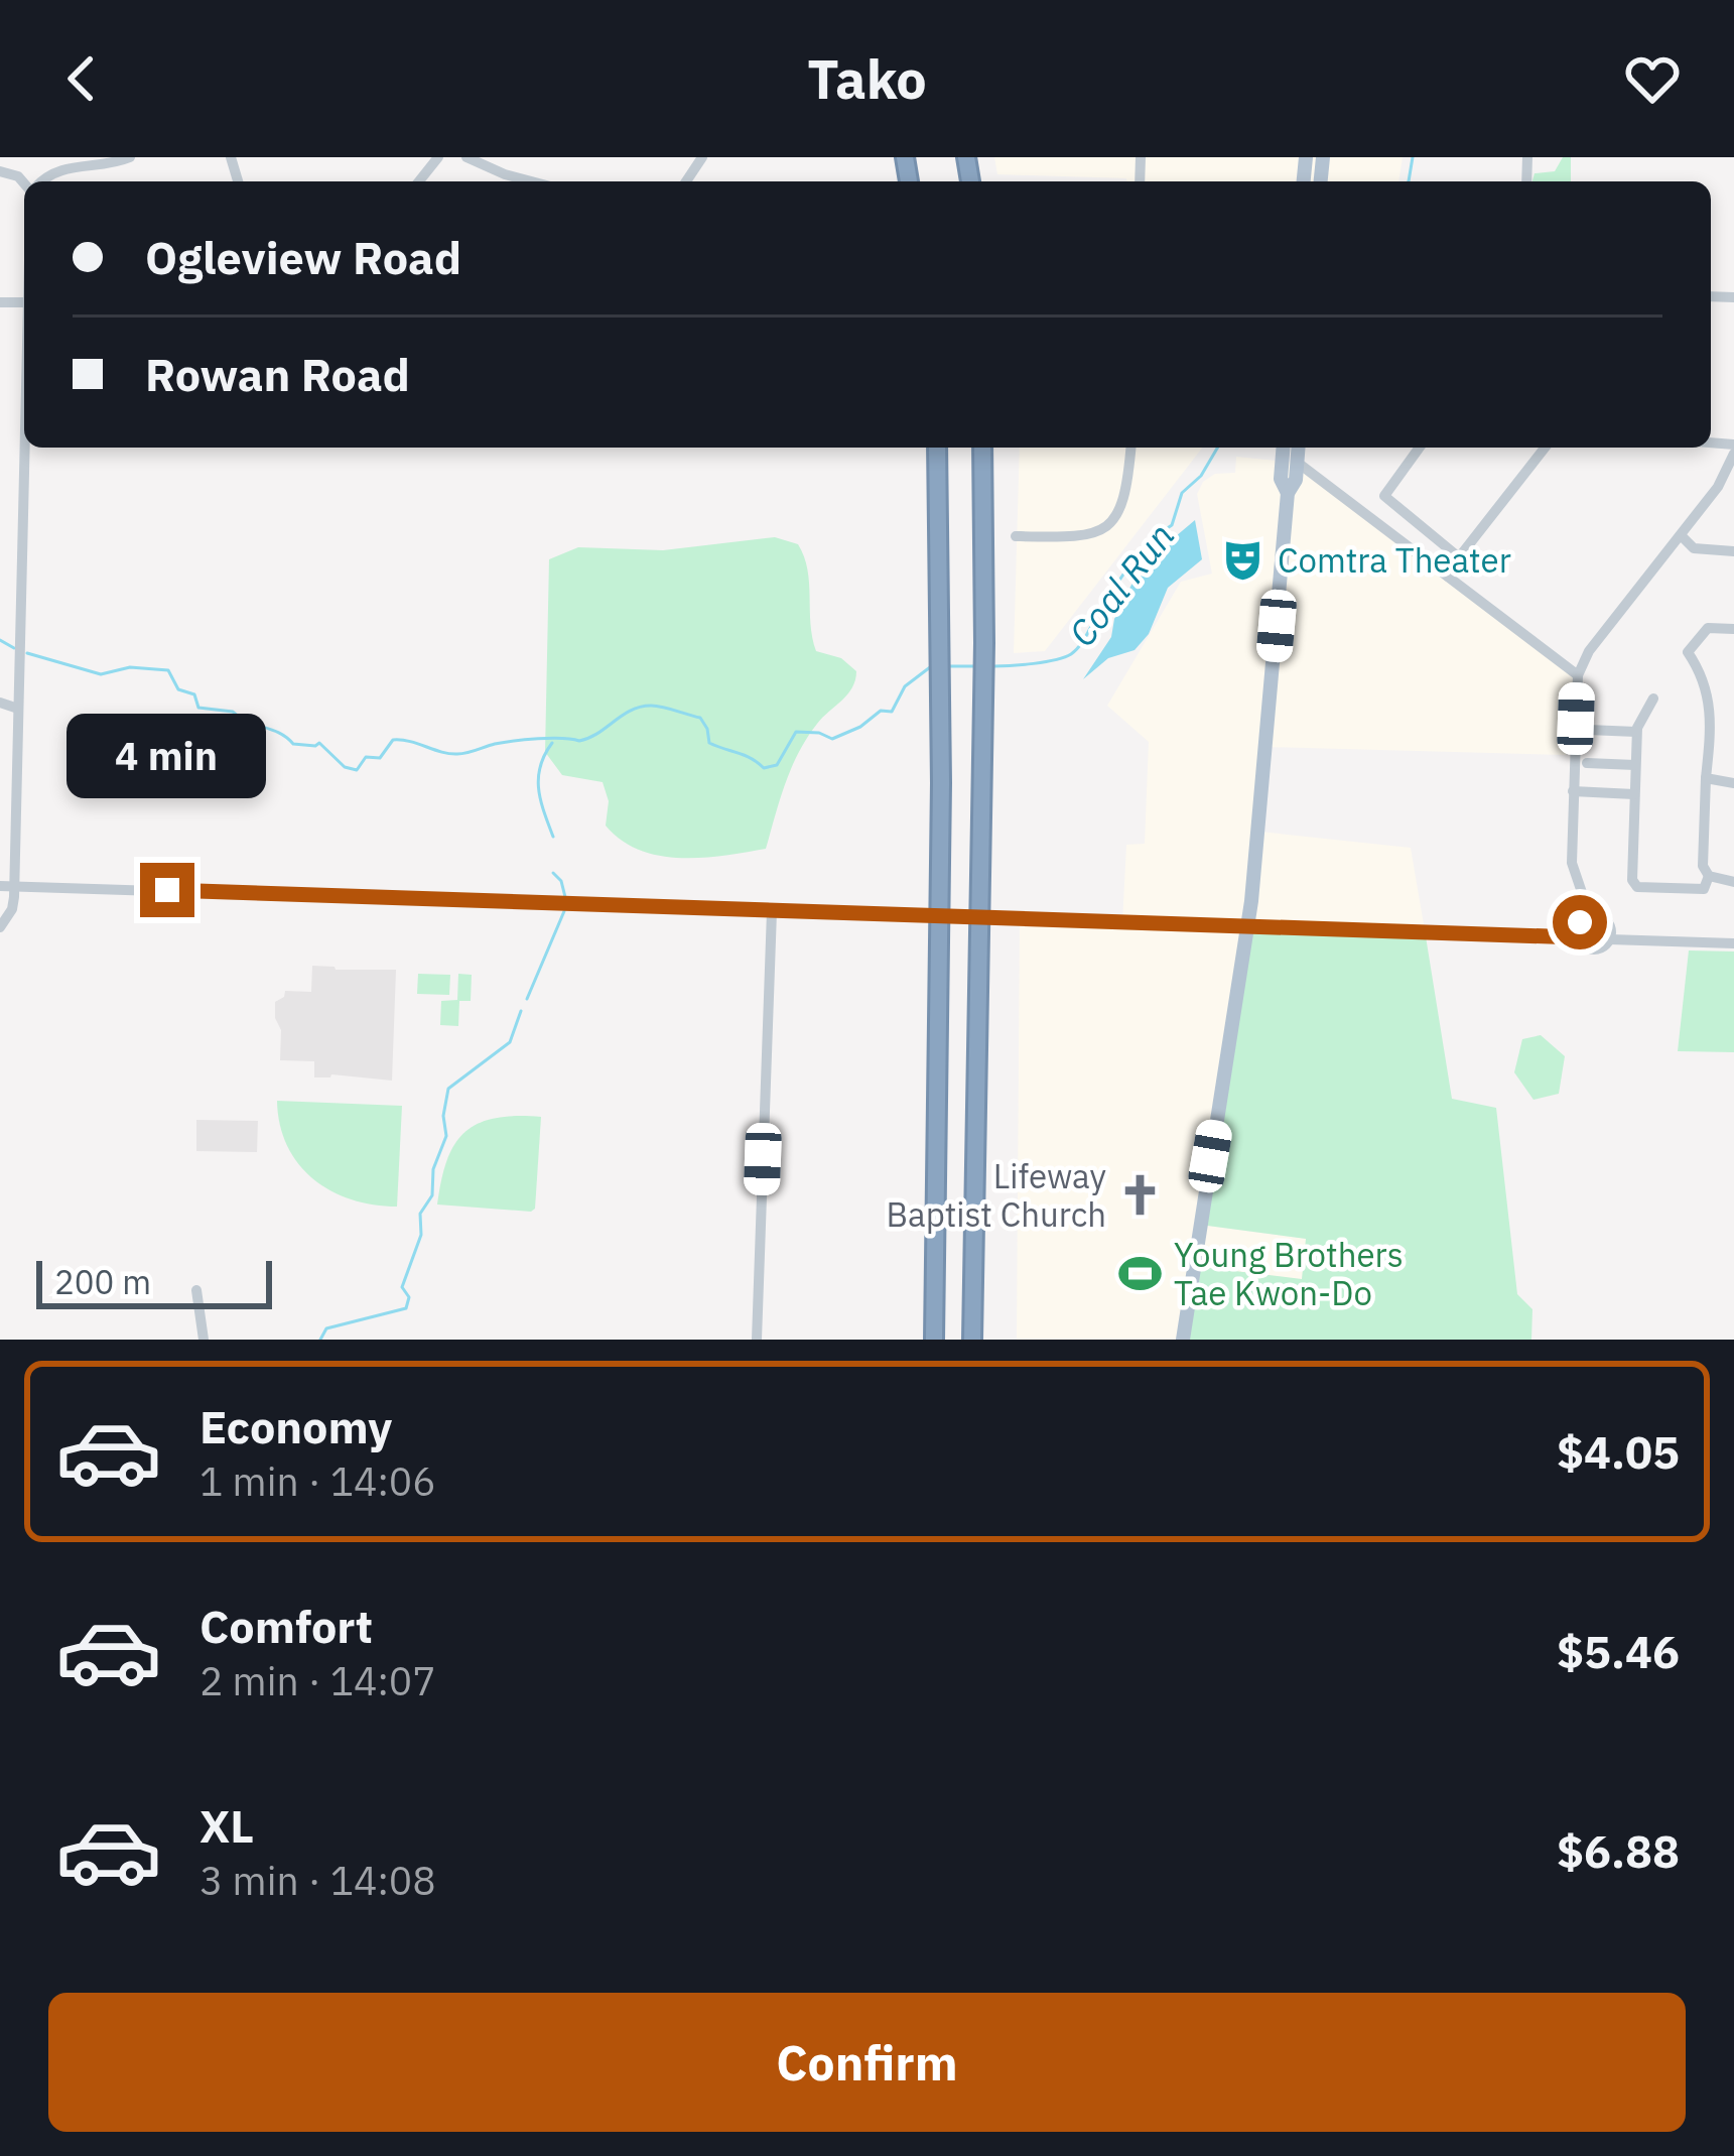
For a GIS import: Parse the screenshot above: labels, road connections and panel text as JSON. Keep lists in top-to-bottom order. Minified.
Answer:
{"water":["Coal Run"],"places":{"theatre":["Comtra Theater"],"church":["Lifeway Baptist Church"],"sports":["Young Brothers Tae Kwon-Do"]},"scale_bar":"200 m","page":{"header":"Tako","banner":["Ogleview Road","Rowan Road"],"bubble":"4 min","scale":"200 m","list":[{"name":"Economy","note":"1 min · 14:06","value":"$4.05"},{"name":"Comfort","note":"2 min · 14:07","value":"$5.46"},{"name":"XL","note":"3 min · 14:08","value":"$6.88"}],"buttons":"Confirm"}}
